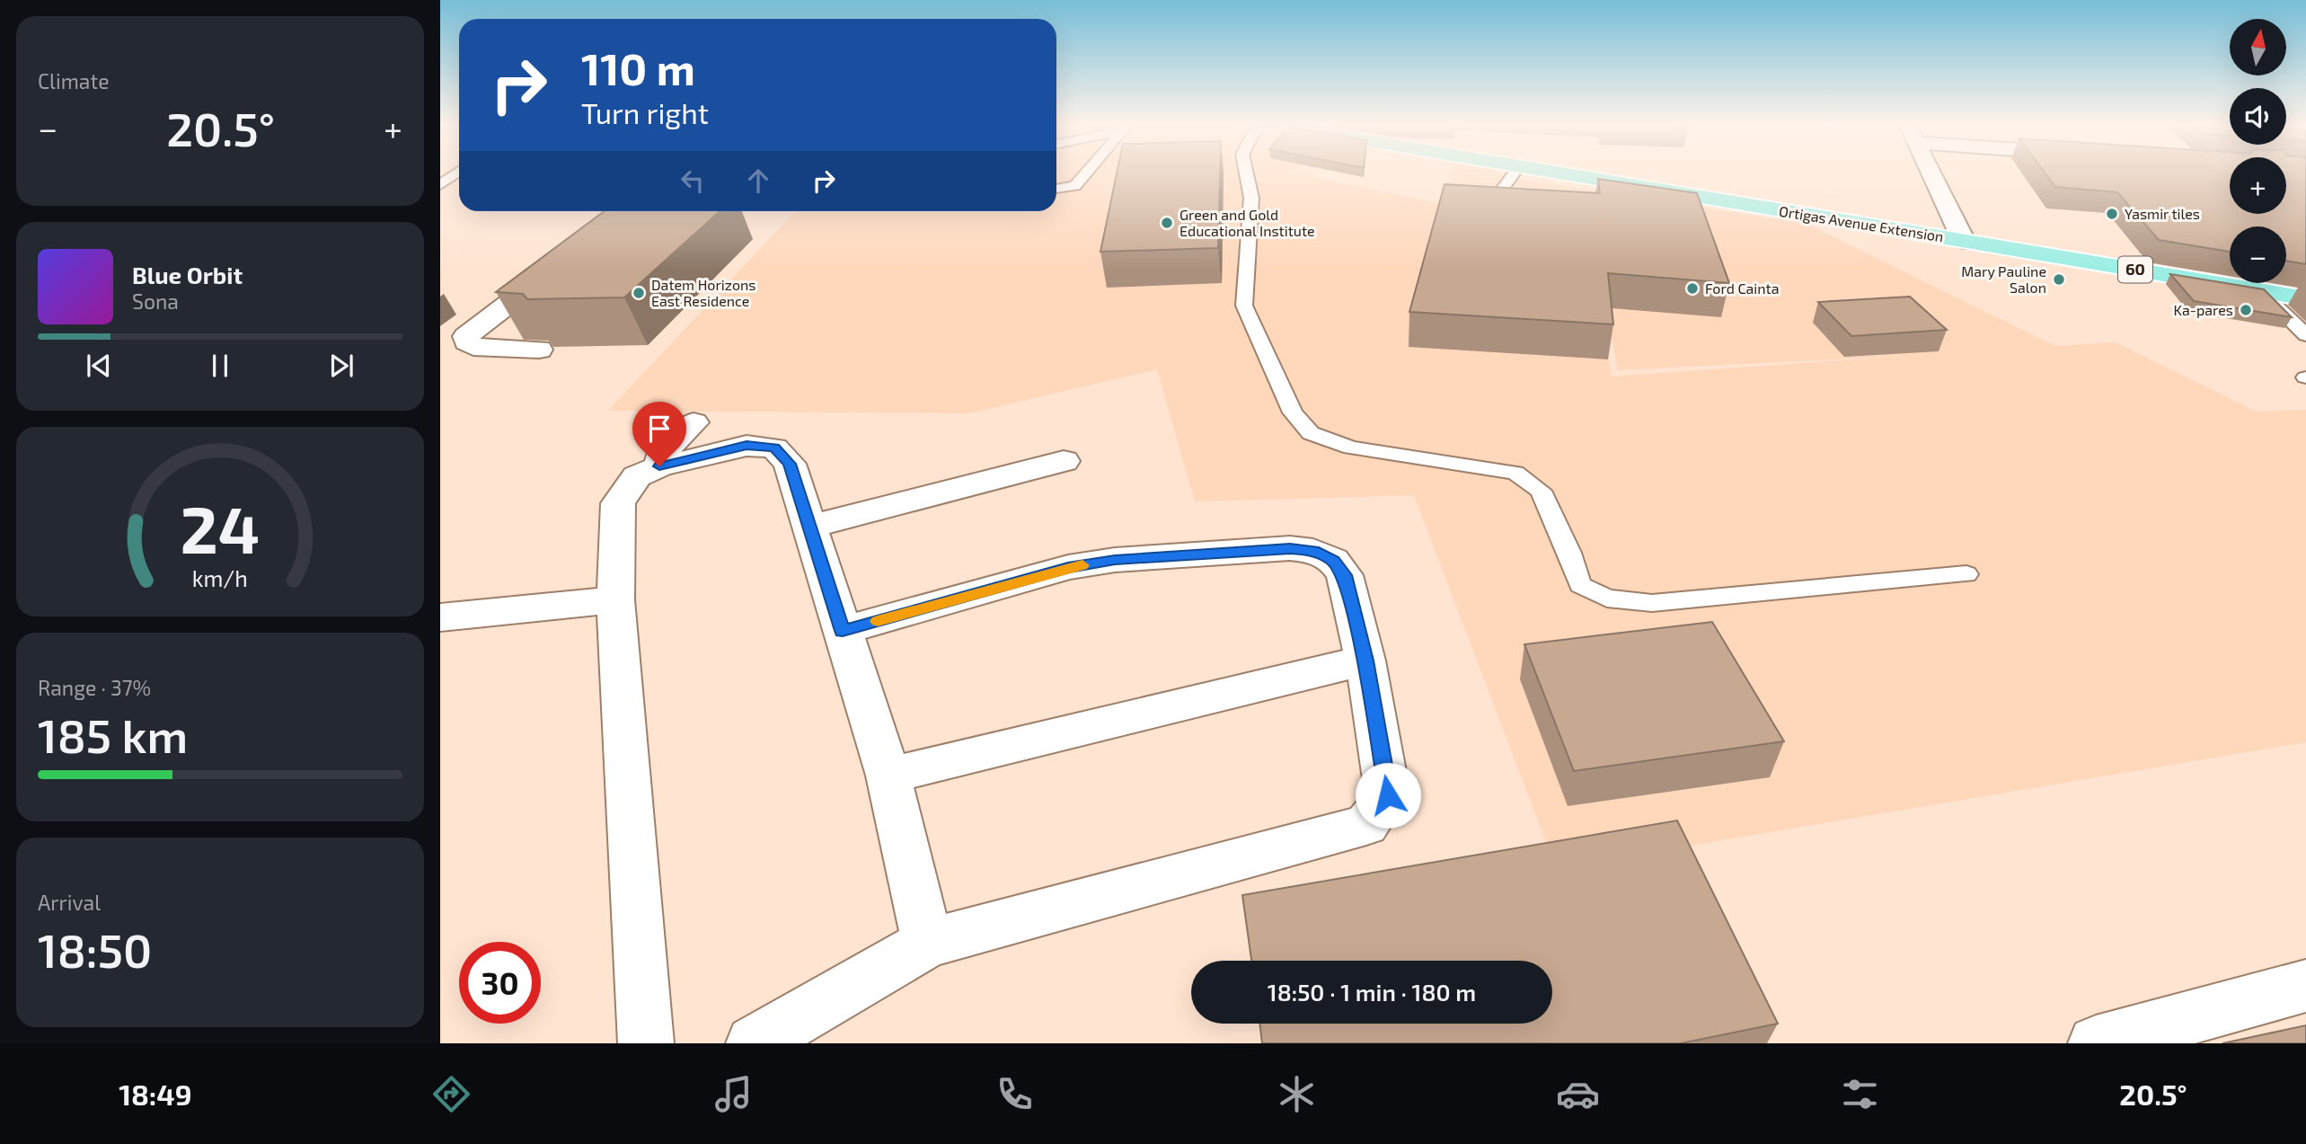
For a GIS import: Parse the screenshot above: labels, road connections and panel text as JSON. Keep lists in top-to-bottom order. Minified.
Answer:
{"streets":{"main road":["Ortigas Avenue Extension","60"]},"places":["Yasmir tiles","Green and Gold Educational Institute","Mary Pauline Salon","Ford Cainta","Datem Horizons East Residence","Ka-pares"],"north":"top","page":{"tile":["Climate",["Range · 37%","185 km"],["Arrival","18:50"]],"map_buttons":["+","−"],"turn":["110 m","Turn right"],"heat":["−","20.5°","+"],"song":["Blue Orbit","Sona"],"limit":"30","trip":"18:50 · 1 min · 180 m","tabs":["18:49","20.5°"],"gauge":["24","km/h"]}}
